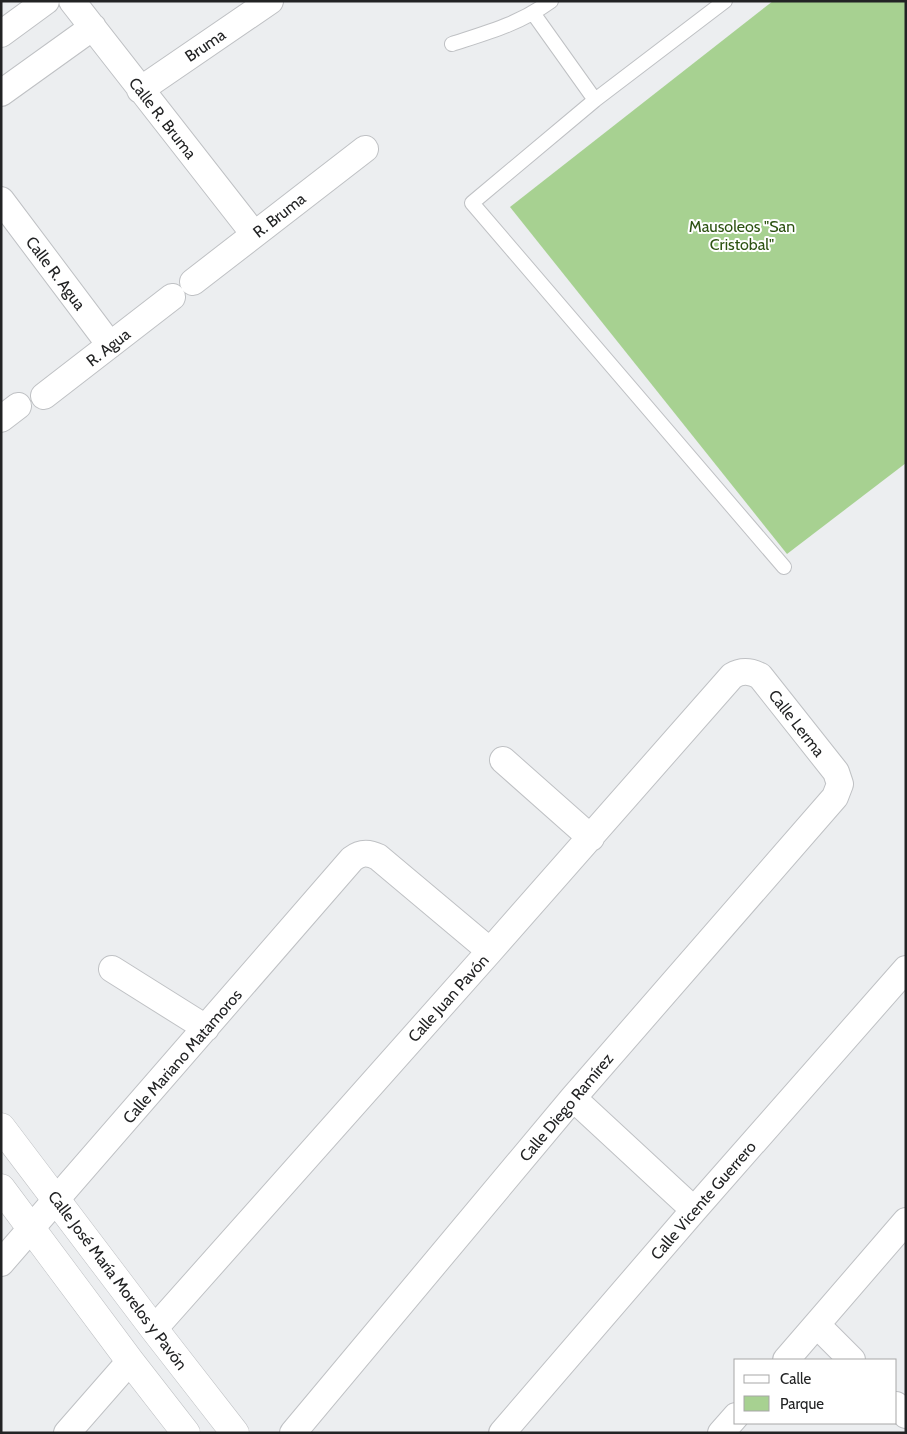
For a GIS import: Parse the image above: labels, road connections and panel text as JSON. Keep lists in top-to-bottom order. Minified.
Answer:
{"streets":{"street":["Bruma","Calle R. Bruma","R. Bruma","Calle R. Agua","R. Agua","Calle Lerma","Calle Juan Pavón","Calle Mariano Matamoros","Calle Diego Ramírez","Calle Vicente Guerrero","Calle José María Morelos y Pavón"]},"crossings":[["Bruma","Calle R. Bruma"],["Calle R. Bruma","R. Bruma"],["Calle R. Agua","R. Agua"],["Calle Lerma","Calle Juan Pavón"],["Calle Lerma","Calle Diego Ramírez"],["Calle Juan Pavón","Calle Mariano Matamoros"],["Calle Juan Pavón","Calle José María Morelos y Pavón"],["Calle Mariano Matamoros","Calle José María Morelos y Pavón"]],"parks":["Mausoleos \"San Cristobal\""],"legend":["Calle","Parque"]}
